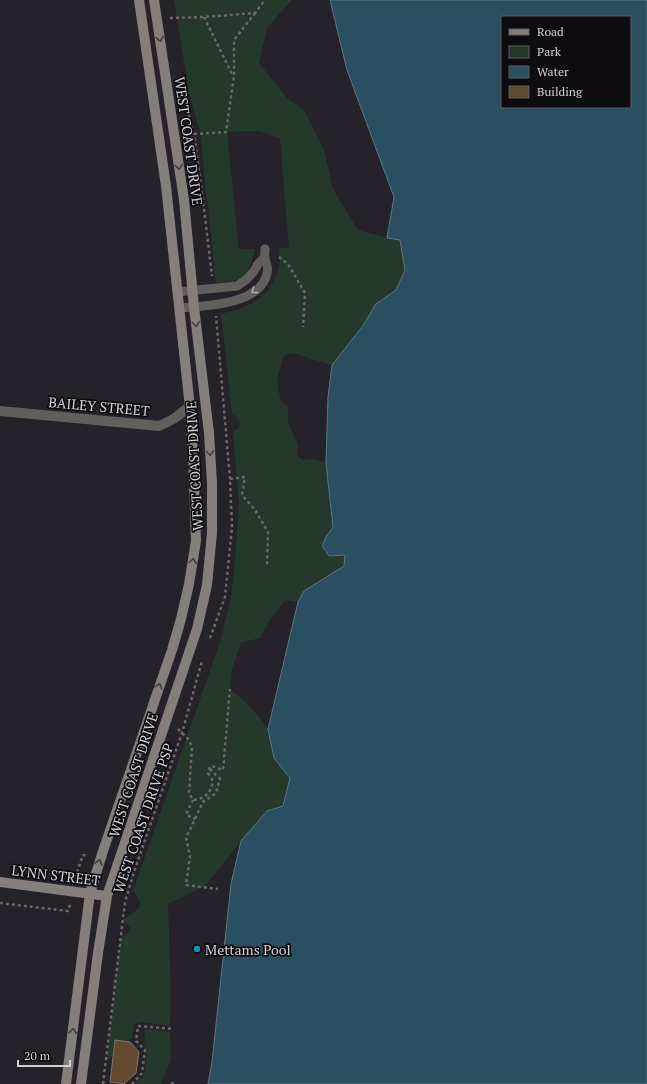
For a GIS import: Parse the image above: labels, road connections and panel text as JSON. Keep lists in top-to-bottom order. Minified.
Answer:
{"streets":{"main road":["WEST COAST DRIVE","LYNN STREET"],"street":["BAILEY STREET"],"path":["WEST COAST DRIVE PSP"]},"crossings":[["WEST COAST DRIVE","BAILEY STREET"],["WEST COAST DRIVE","LYNN STREET"]],"places":["Mettams Pool"],"legend":["Road","Park","Water","Building"],"scale_bar":"20 m"}
